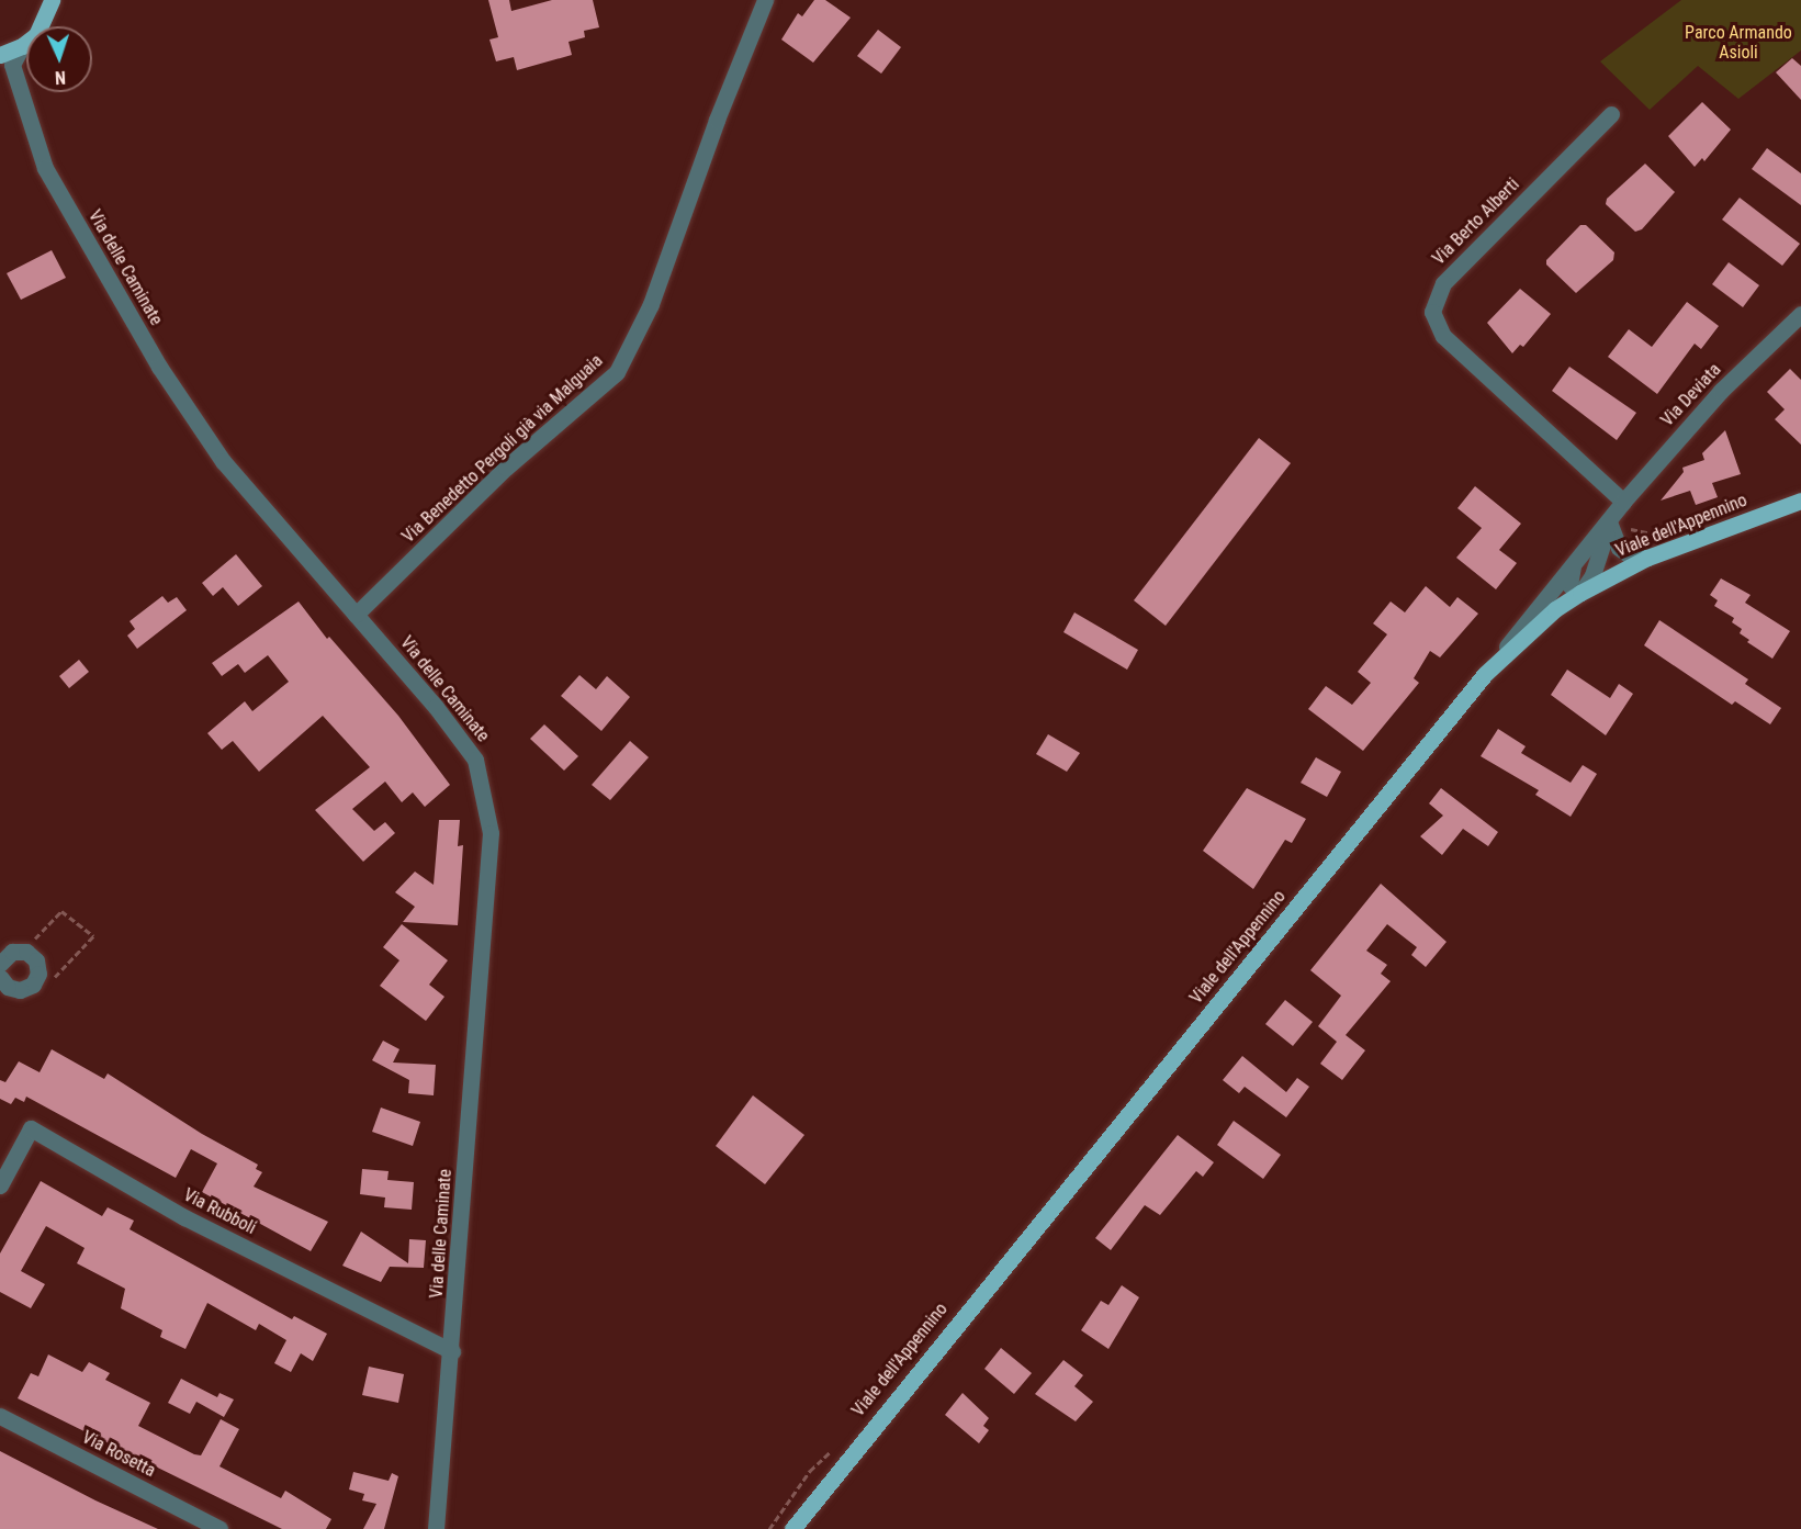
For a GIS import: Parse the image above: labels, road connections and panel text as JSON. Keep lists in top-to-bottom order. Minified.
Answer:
{"streets":{"main road":["Viale dell'Appennino"],"street":["Via Berto Alberti","Via delle Caminate","Via Deviata","Via Benedetto Pergoli già via Malguaia","Via Rubboli","Via Rosetta"]},"crossings":[["Via Berto Alberti","Via Deviata"],["Via delle Caminate","Via Benedetto Pergoli già via Malguaia"],["Via delle Caminate","Via Rubboli"],["Via Deviata","Viale dell'Appennino"]],"parks":["Parco Armando Asioli"],"north":"bottom"}
